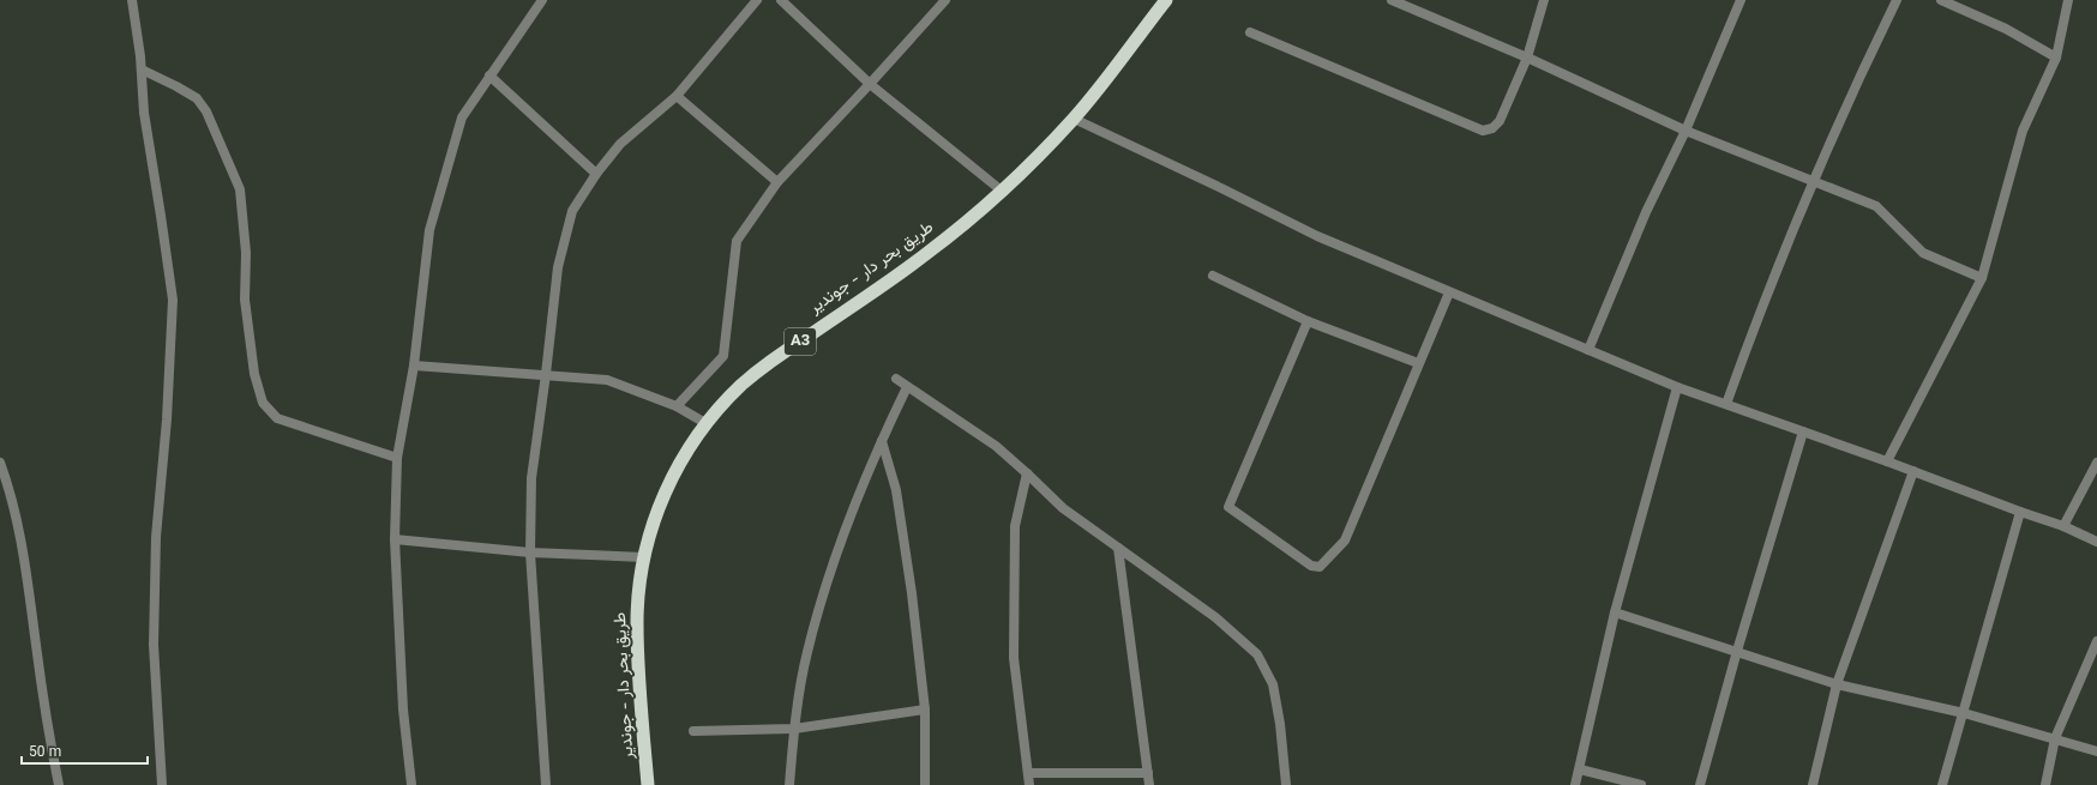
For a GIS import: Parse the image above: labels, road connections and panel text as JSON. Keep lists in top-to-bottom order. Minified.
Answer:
{"streets":{"highway":["طريق بحر دار - جوندير","A3"]},"scale_bar":"50 m"}
